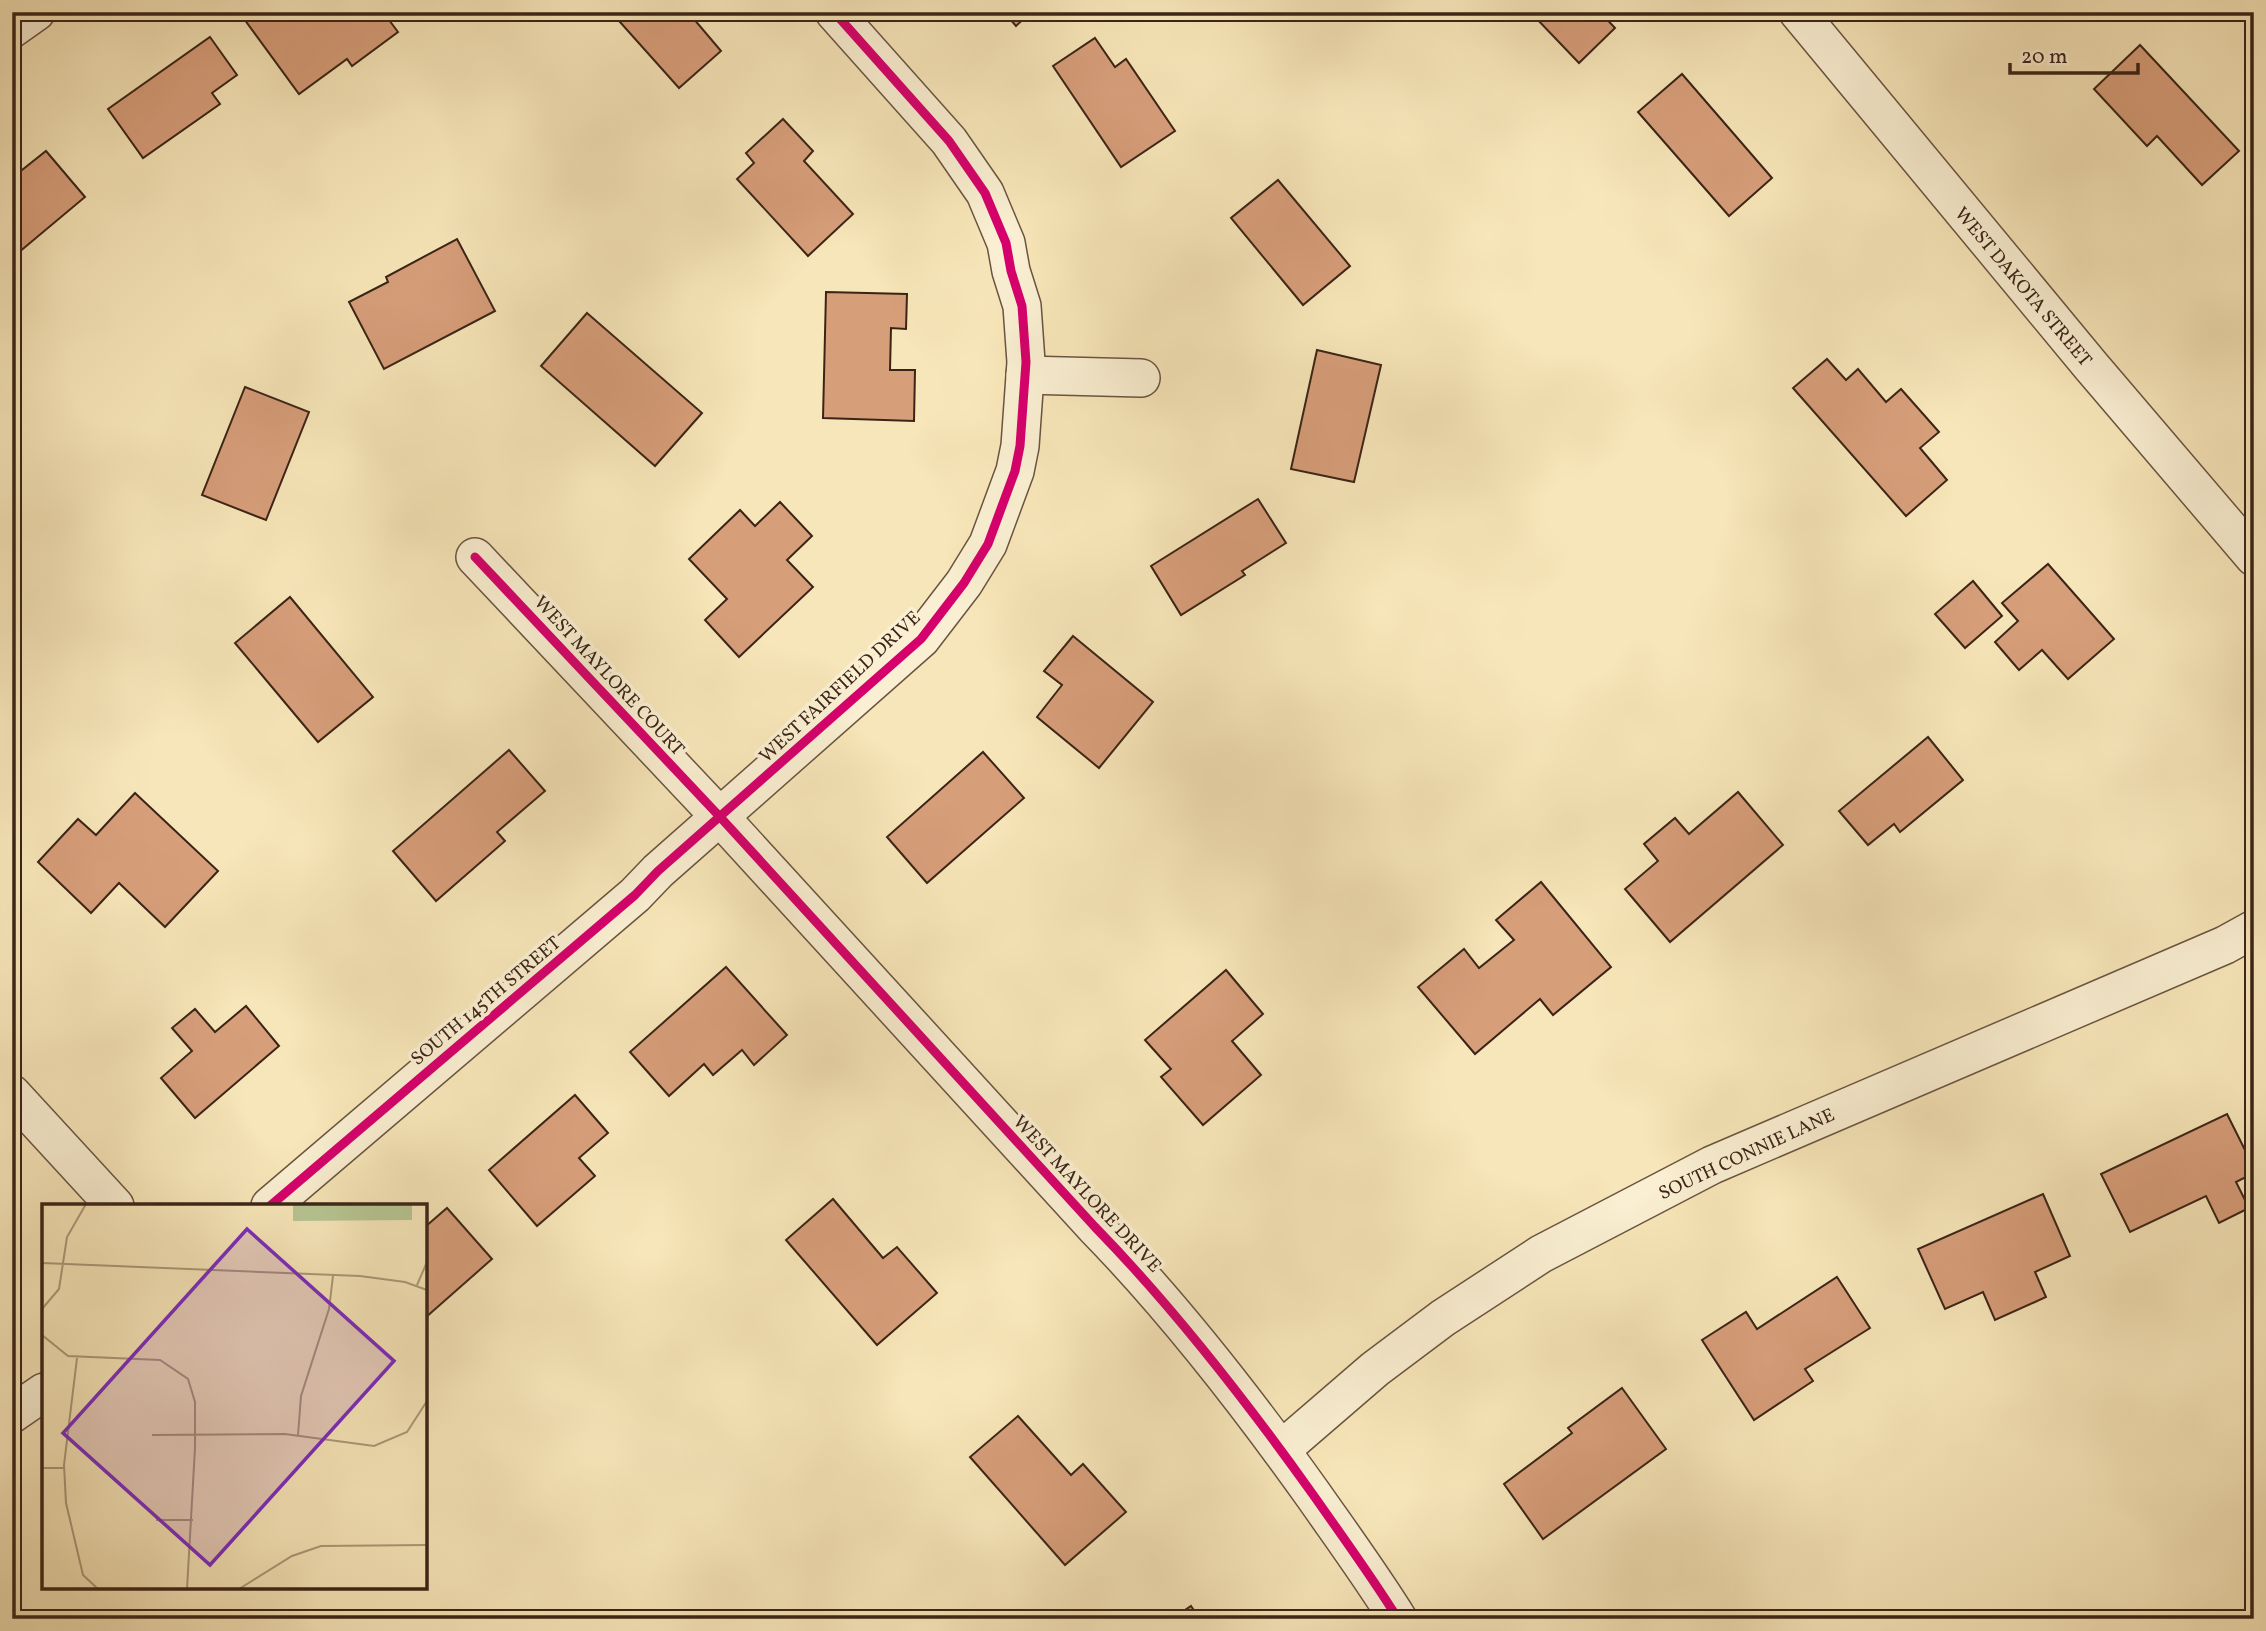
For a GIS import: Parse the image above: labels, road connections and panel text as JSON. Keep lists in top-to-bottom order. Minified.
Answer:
{"streets":{"street":["WEST DAKOTA STREET","WEST MAYLORE COURT","WEST FAIRFIELD DRIVE","SOUTH 145TH STREET","SOUTH CONNIE LANE","WEST MAYLORE DRIVE"]},"crossings":[["WEST MAYLORE COURT","WEST FAIRFIELD DRIVE"],["WEST MAYLORE COURT","SOUTH 145TH STREET"],["WEST MAYLORE COURT","WEST MAYLORE DRIVE"],["WEST FAIRFIELD DRIVE","SOUTH 145TH STREET"],["WEST FAIRFIELD DRIVE","WEST MAYLORE DRIVE"],["SOUTH 145TH STREET","WEST MAYLORE DRIVE"],["SOUTH CONNIE LANE","WEST MAYLORE DRIVE"]],"scale_bar":"20 m"}
